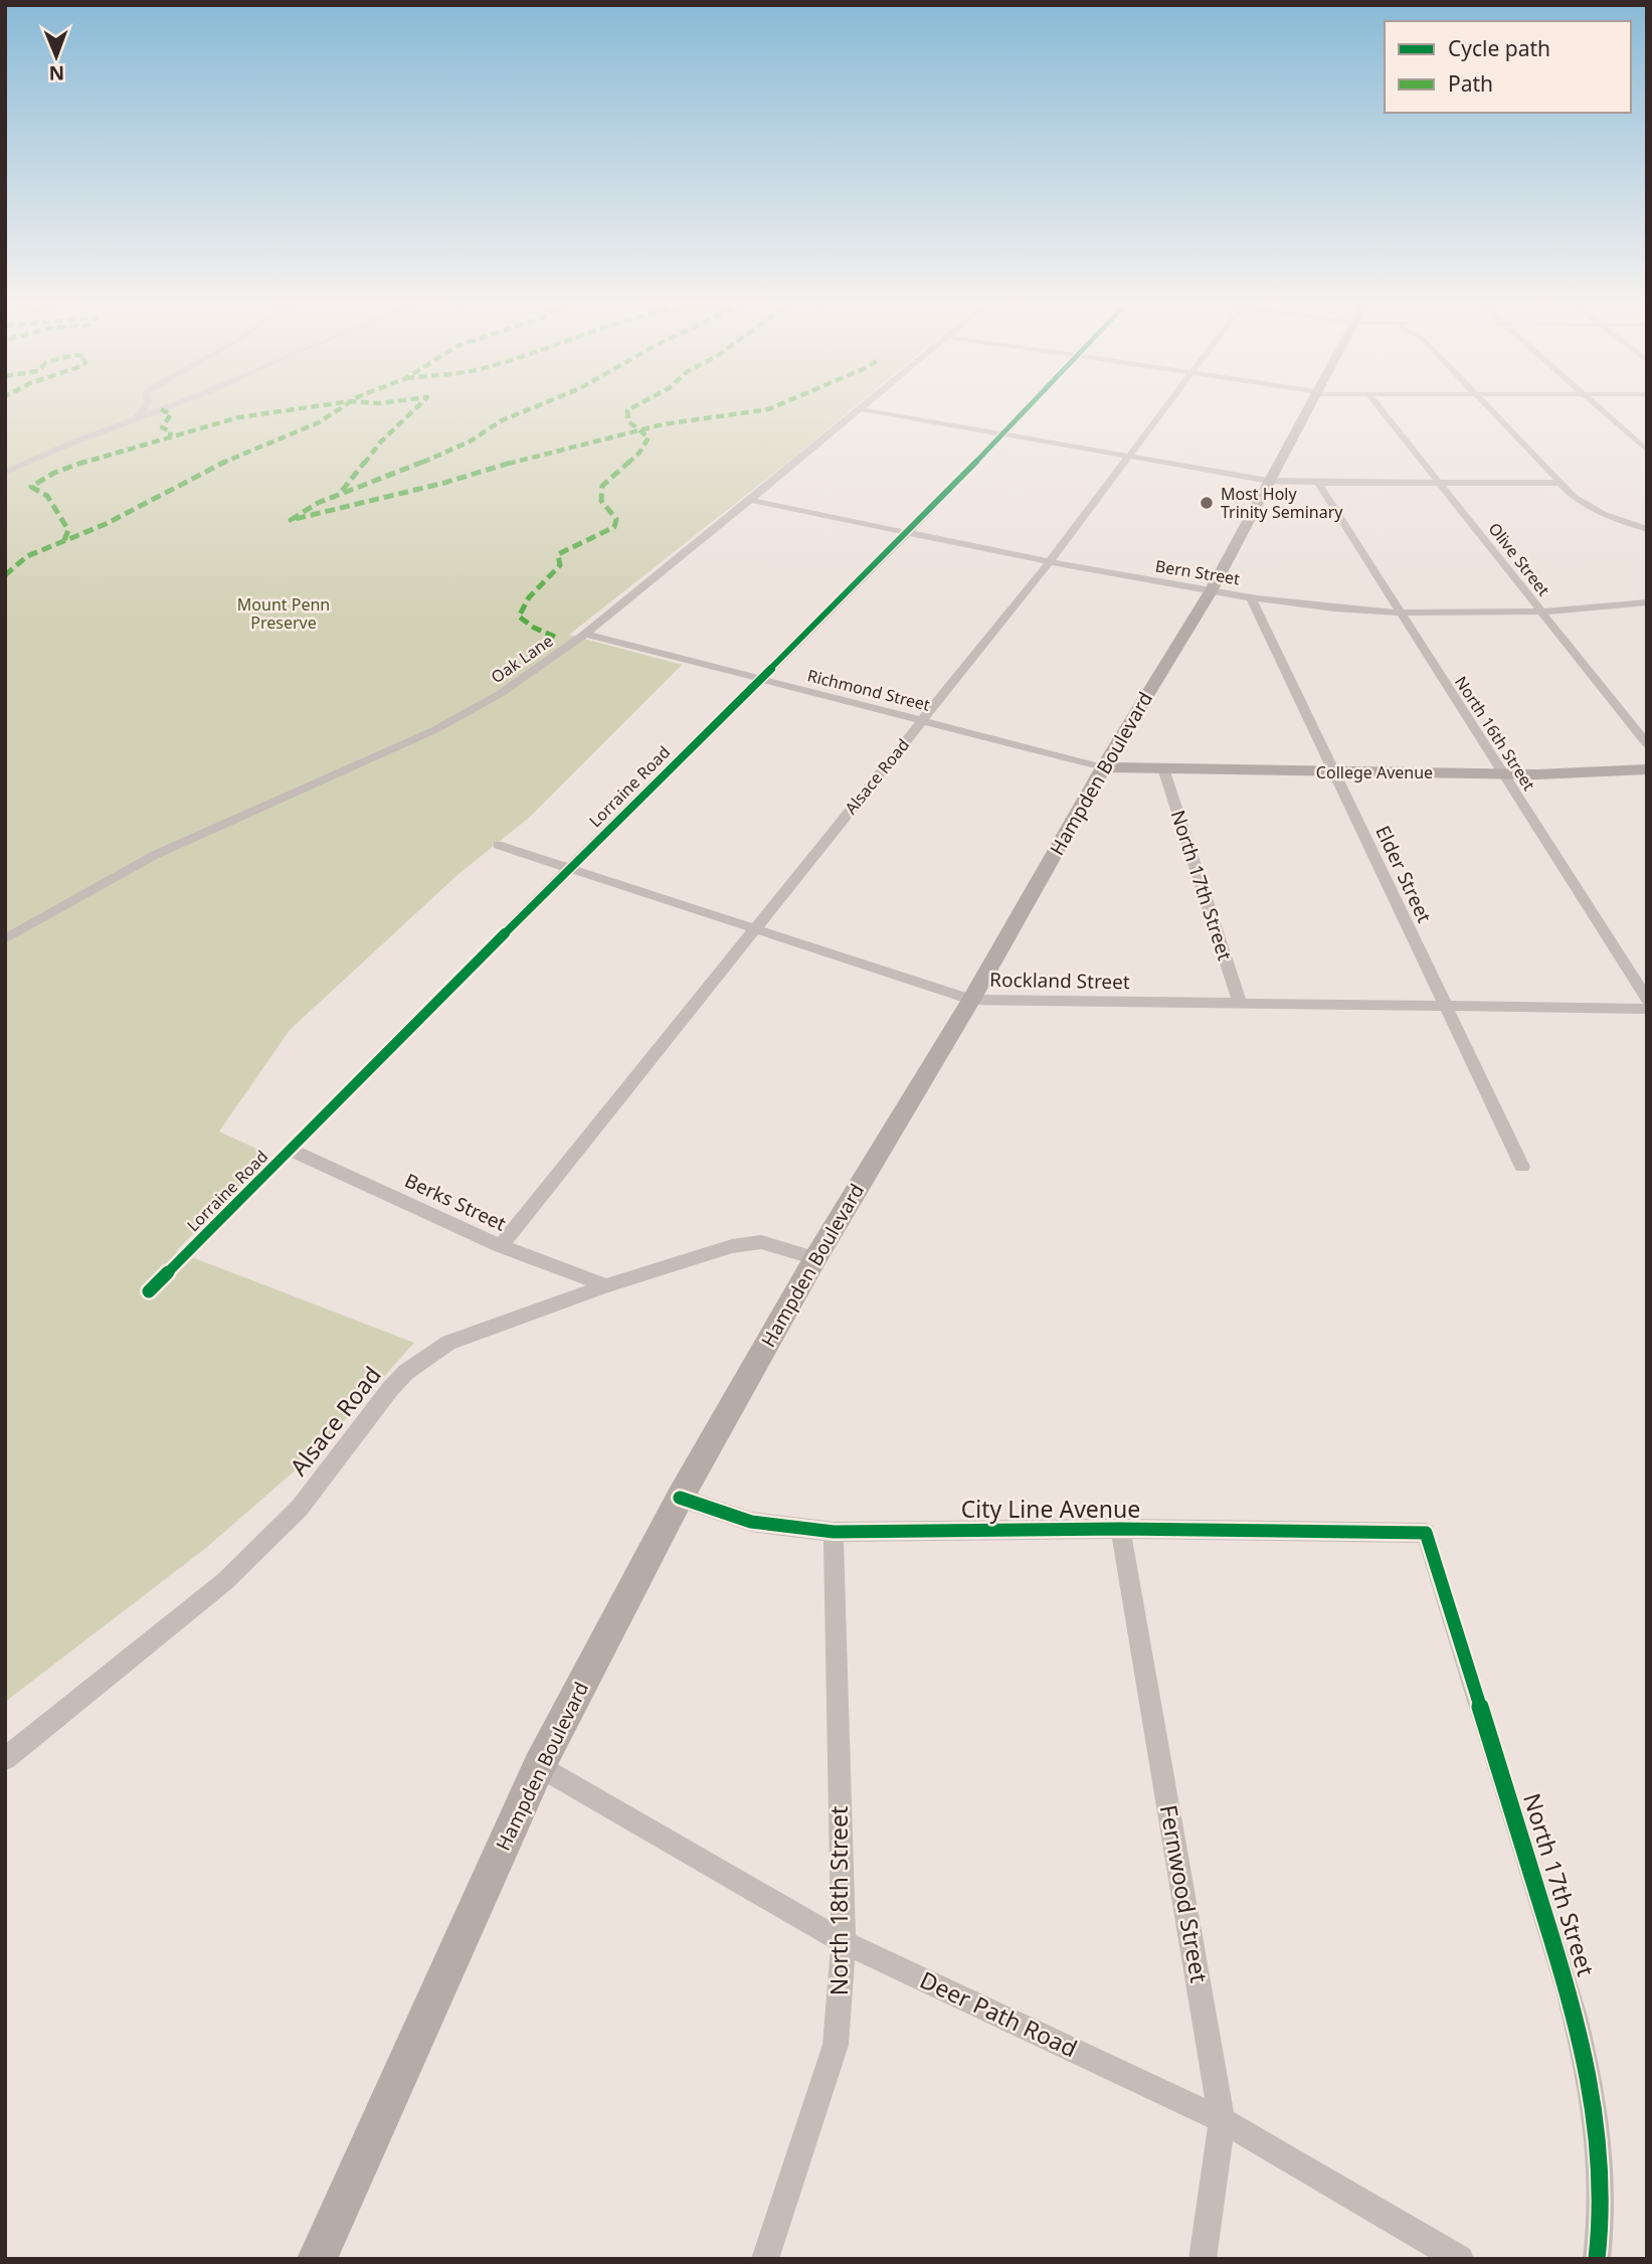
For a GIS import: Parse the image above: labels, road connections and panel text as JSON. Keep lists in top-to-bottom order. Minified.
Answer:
{"streets":{"main road":["College Avenue","Hampden Boulevard"],"street":["Olive Street","Bern Street","Oak Lane","Richmond Street","North 16th Street","Alsace Road","Lorraine Road","Elder Street","North 17th Street","Rockland Street","Berks Street","City Line Avenue","Fernwood Street","North 18th Street","Deer Path Road"]},"crossings":[["Olive Street","Bern Street"],["Bern Street","Oak Lane"],["Bern Street","North 16th Street"],["Bern Street","Hampden Boulevard"],["Bern Street","Alsace Road"],["Bern Street","Lorraine Road"],["Bern Street","Elder Street"],["Oak Lane","Richmond Street"],["Richmond Street","College Avenue"],["Richmond Street","Hampden Boulevard"],["Richmond Street","Alsace Road"],["Richmond Street","Lorraine Road"],["North 16th Street","College Avenue"],["College Avenue","Hampden Boulevard"],["College Avenue","Elder Street"],["College Avenue","North 17th Street"],["Hampden Boulevard","Alsace Road"],["Hampden Boulevard","Rockland Street"],["Hampden Boulevard","City Line Avenue"],["Hampden Boulevard","Deer Path Road"],["Alsace Road","Rockland Street"],["Alsace Road","Berks Street"],["Lorraine Road","Rockland Street"],["Lorraine Road","Berks Street"],["Elder Street","Rockland Street"],["North 17th Street","Rockland Street"],["North 17th Street","City Line Avenue"],["City Line Avenue","Fernwood Street"],["City Line Avenue","North 18th Street"],["Fernwood Street","Deer Path Road"],["North 18th Street","Deer Path Road"]],"parks":["Mount Penn Preserve"],"places":["Most Holy Trinity Seminary"],"legend":["Cycle path","Path"],"north":"bottom"}
